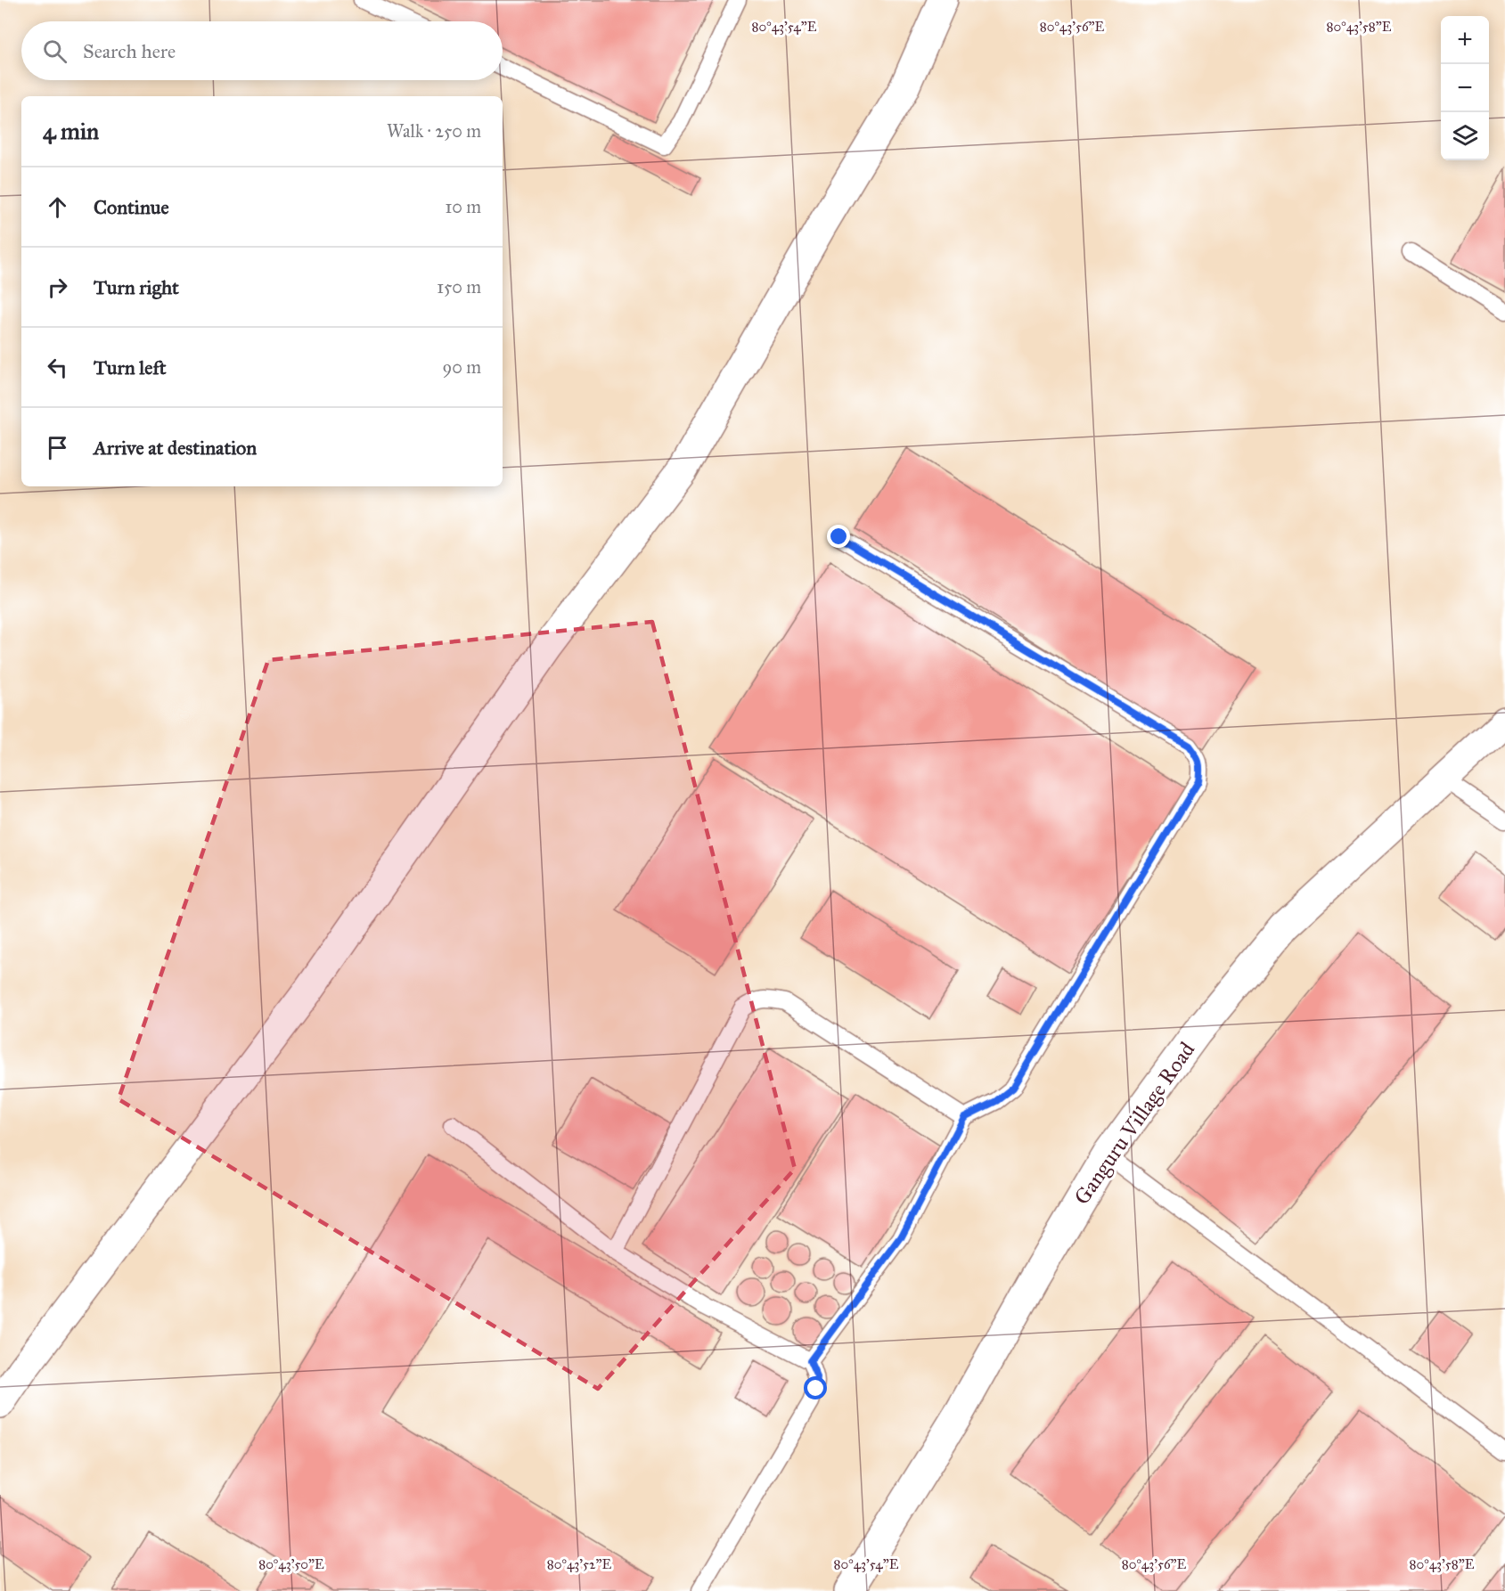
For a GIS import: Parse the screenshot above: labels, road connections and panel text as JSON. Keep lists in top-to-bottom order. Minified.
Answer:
{"streets":{"street":["Ganguru Village Road"]},"page":{"map_buttons":["+","−"],"search":"Search here","heading":["4 min","Walk · 250 m"],"list":[["Continue","10 m"],["Turn right","150 m"],["Turn left","90 m"],"Arrive at destination"]},"coordinates":["80°43'54\"E","80°43'56\"E","80°43'58\"E","80°43'50\"E","80°43'52\"E"]}
